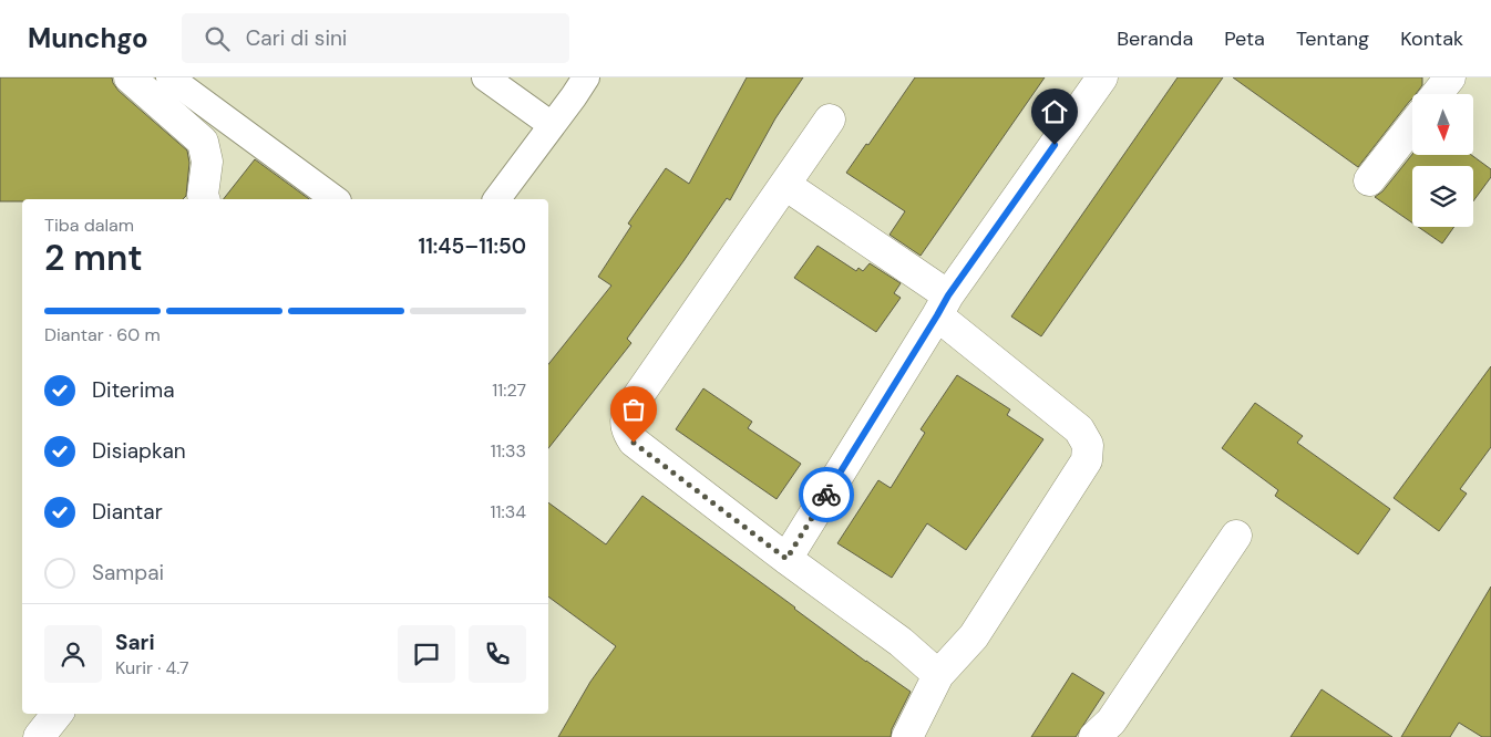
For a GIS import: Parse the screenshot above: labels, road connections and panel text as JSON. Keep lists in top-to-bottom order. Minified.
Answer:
{"north":"bottom","page":{"header":"Munchgo","search":"Cari di sini","nav":["Beranda","Peta","Tentang","Kontak"],"heading":["2 mnt","Tiba dalam","11:45–11:50"],"panel":["Sari","Kurir · 4.7"],"bar":"Diantar · 60 m","list":[["Diterima","11:27"],["Disiapkan","11:33"],["Diantar","11:34"],"Sampai"]}}
